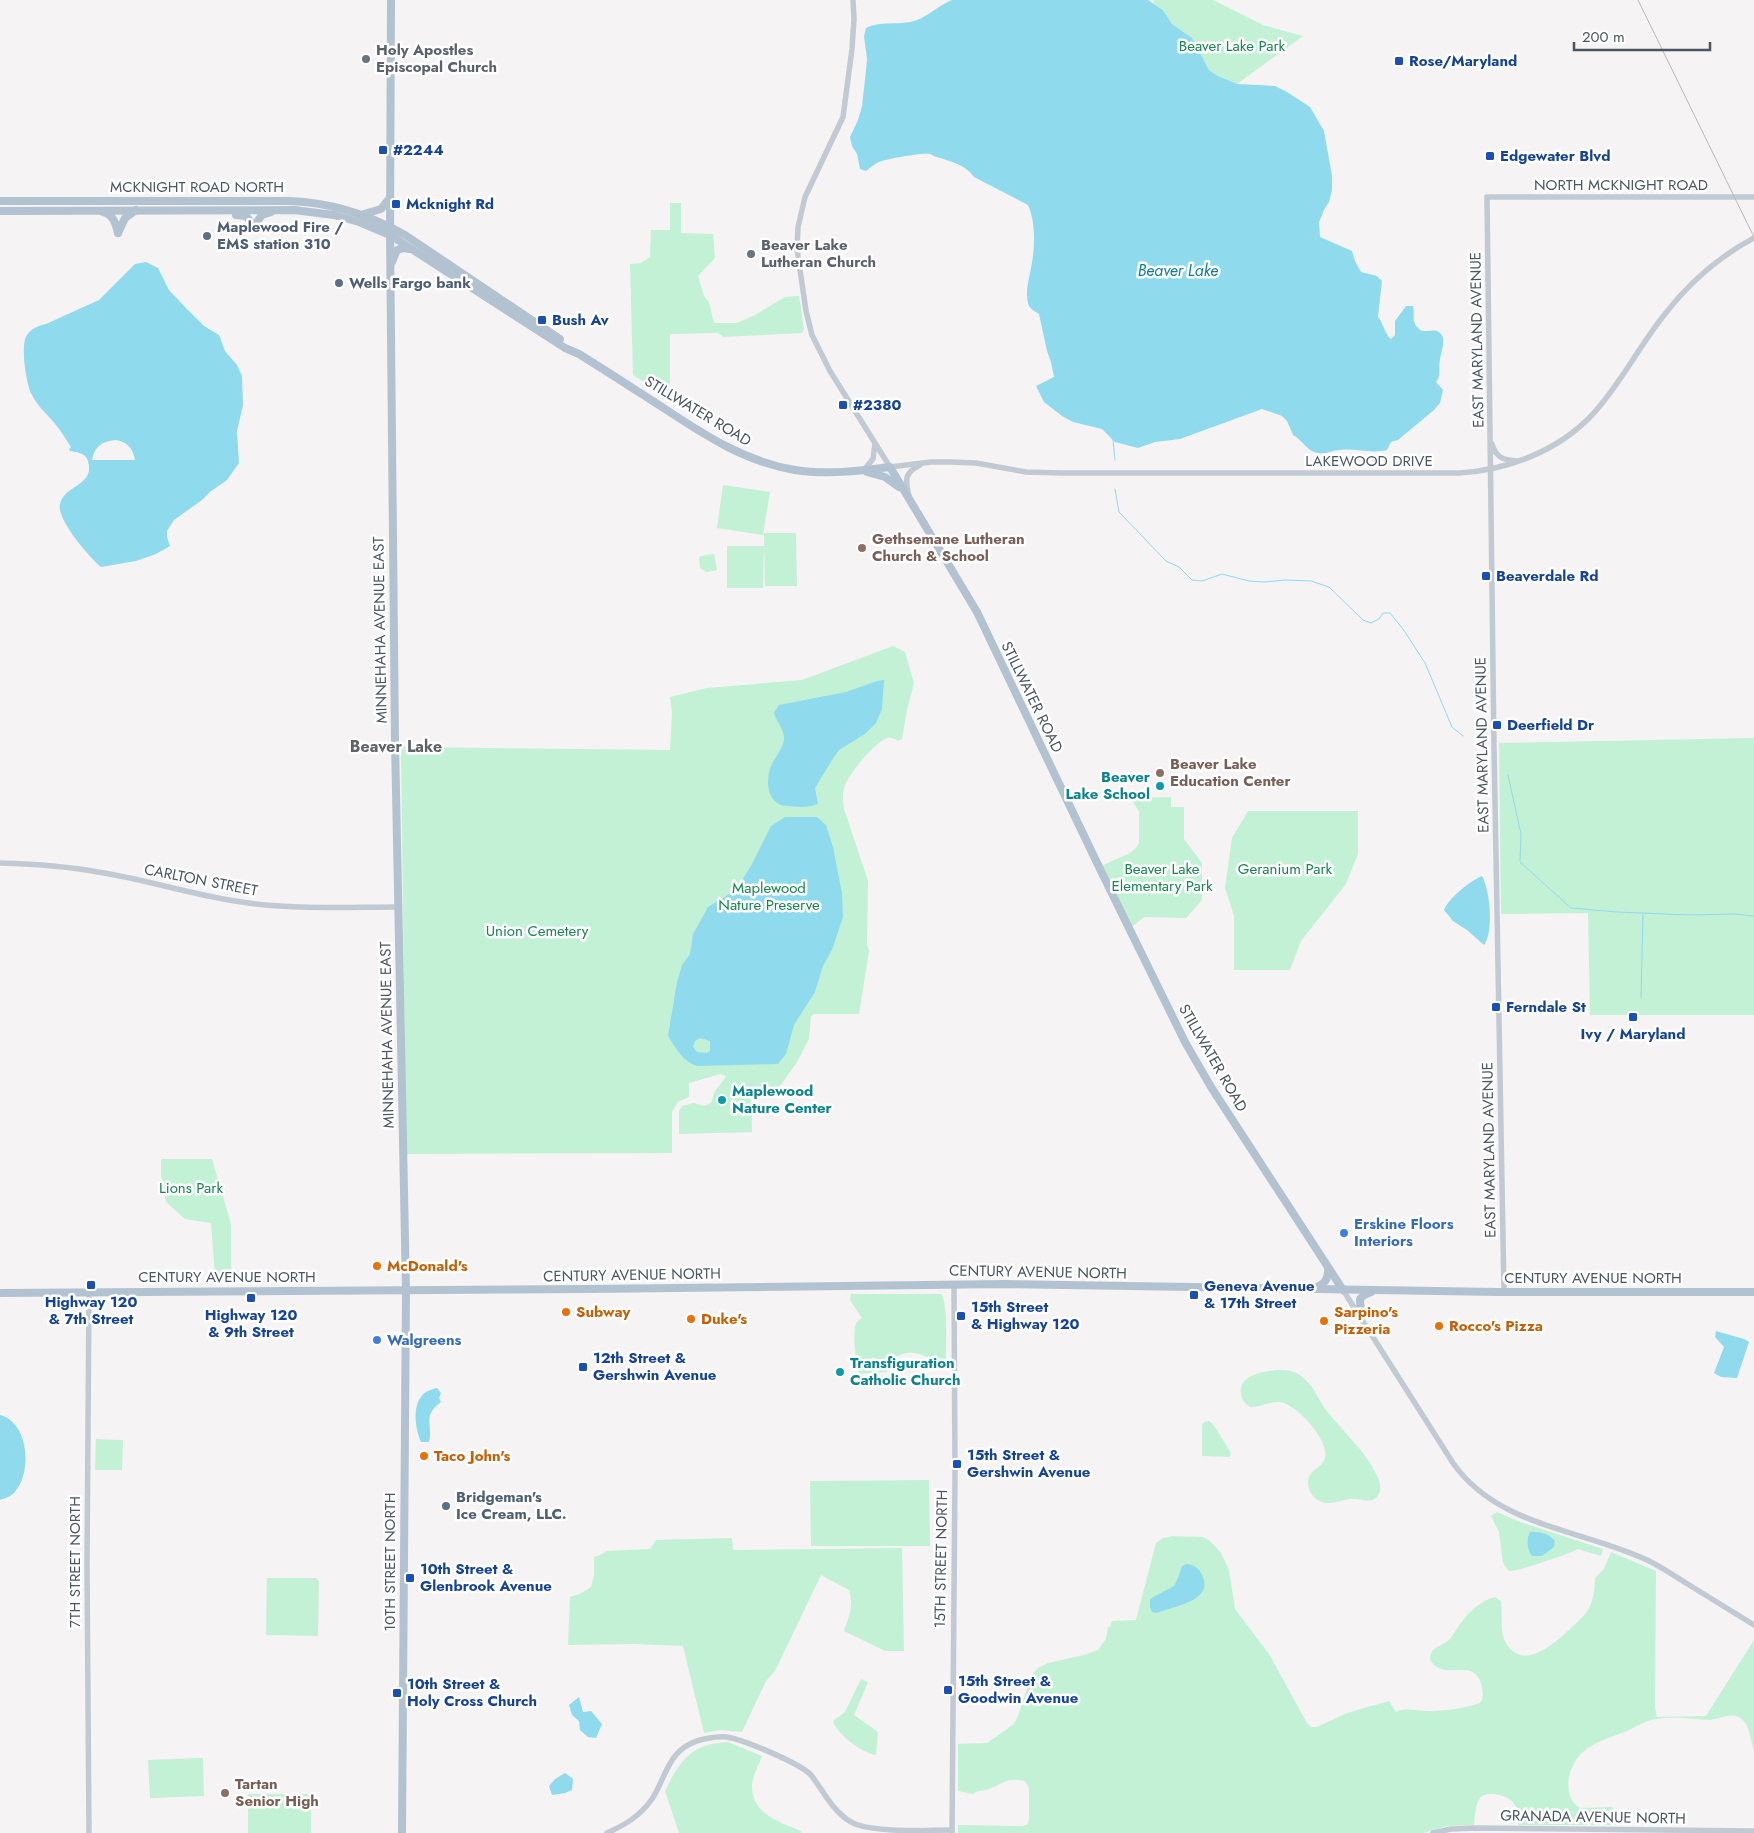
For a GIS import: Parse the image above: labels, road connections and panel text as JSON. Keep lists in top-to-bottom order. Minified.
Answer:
{"streets":{"main road":["MCKNIGHT ROAD NORTH","STILLWATER ROAD","MINNEHAHA AVENUE EAST","CENTURY AVENUE NORTH","10TH STREET NORTH"],"street":["NORTH MCKNIGHT ROAD","EAST MARYLAND AVENUE","LAKEWOOD DRIVE","CARLTON STREET","15TH STREET NORTH","7TH STREET NORTH","GRANADA AVENUE NORTH"]},"crossings":[["NORTH MCKNIGHT ROAD","EAST MARYLAND AVENUE"],["MCKNIGHT ROAD NORTH","STILLWATER ROAD"],["MCKNIGHT ROAD NORTH","MINNEHAHA AVENUE EAST"],["EAST MARYLAND AVENUE","LAKEWOOD DRIVE"],["EAST MARYLAND AVENUE","CENTURY AVENUE NORTH"],["STILLWATER ROAD","LAKEWOOD DRIVE"],["STILLWATER ROAD","MINNEHAHA AVENUE EAST"],["STILLWATER ROAD","CENTURY AVENUE NORTH"],["MINNEHAHA AVENUE EAST","CARLTON STREET"],["MINNEHAHA AVENUE EAST","CENTURY AVENUE NORTH"],["MINNEHAHA AVENUE EAST","10TH STREET NORTH"],["CENTURY AVENUE NORTH","15TH STREET NORTH"],["CENTURY AVENUE NORTH","7TH STREET NORTH"],["CENTURY AVENUE NORTH","10TH STREET NORTH"]],"districts":["Beaver Lake"],"water":["Beaver Lake"],"parks":["Beaver Lake Park","Beaver Lake Elementary Park","Geranium Park","Maplewood Nature Preserve","Union Cemetery","Lions Park"],"places":{"other":["Holy Apostles Episcopal Church","Maplewood Fire / EMS station 310","Beaver Lake Lutheran Church","Wells Fargo bank","Gethsemane Lutheran Church & School","Beaver Lake Education Center","Beaver Lake School","Maplewood Nature Center","Erskine Floors Interiors","McDonald's","Subway","Duke's","Sarpino's Pizzeria","Rocco's Pizza","Walgreens","Transfiguration Catholic Church","Taco John's","Bridgeman's Ice Cream, LLC.","Tartan Senior High"],"transit":["Rose/Maryland","#2244","Edgewater Blvd","Mcknight Rd","Bush Av","#2380","Beaverdale Rd","Deerfield Dr","Ferndale St","Ivy / Maryland","Highway 120 & 7th Street","Geneva Avenue & 17th Street","Highway 120 & 9th Street","15th Street & Highway 120","12th Street & Gershwin Avenue","15th Street & Gershwin Avenue","10th Street & Glenbrook Avenue","15th Street & Goodwin Avenue","10th Street & Holy Cross Church"]},"scale_bar":"200 m"}
